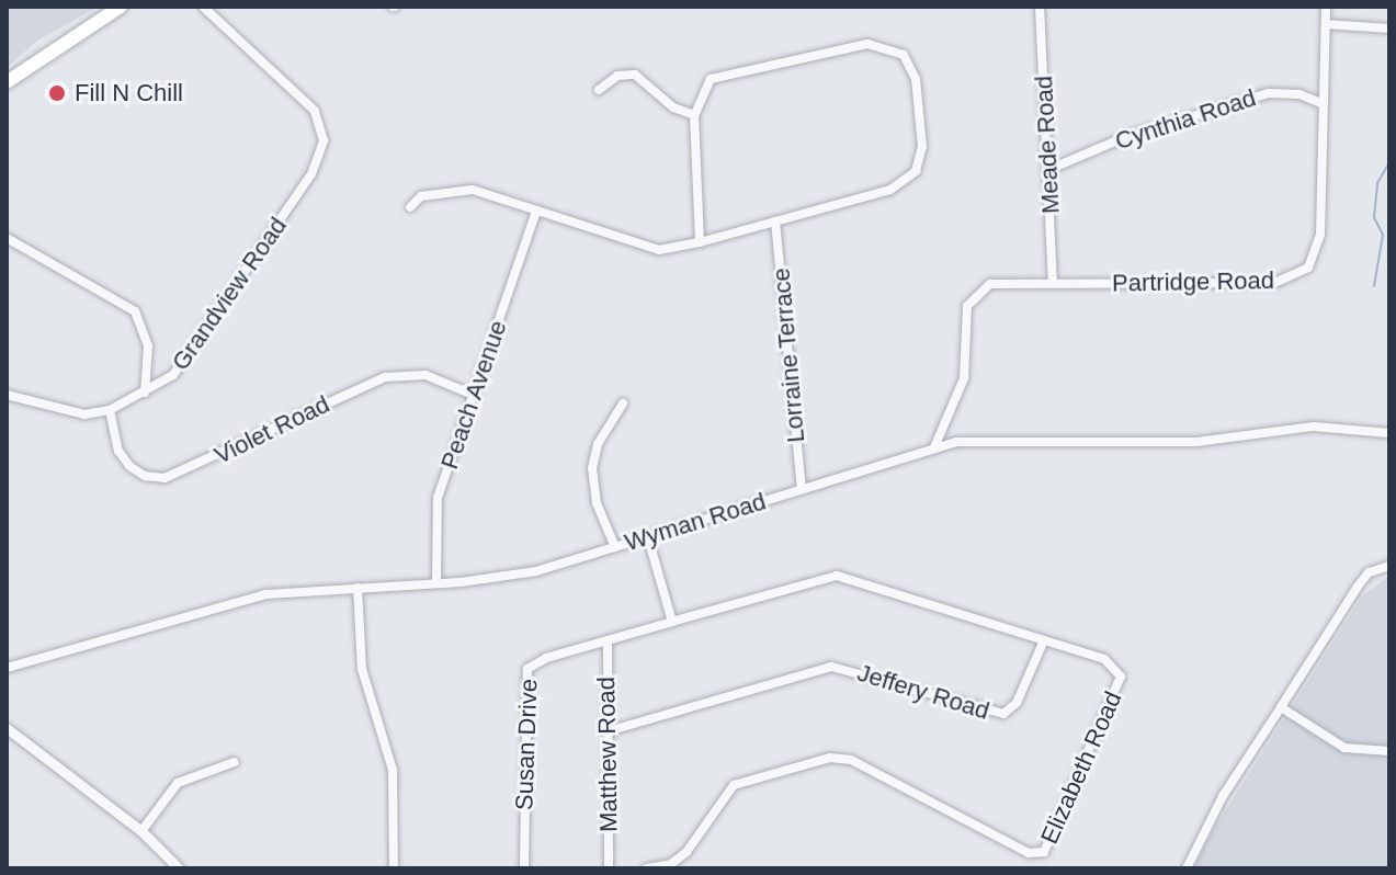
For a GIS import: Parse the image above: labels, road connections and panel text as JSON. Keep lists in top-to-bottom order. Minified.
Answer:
{"streets":{"street":["Cynthia Road","Meade Road","Partridge Road","Grandview Road","Lorraine Terrace","Peach Avenue","Violet Road","Wyman Road","Jeffery Road","Susan Drive","Matthew Road","Elizabeth Road"]},"crossings":[["Cynthia Road","Meade Road"],["Cynthia Road","Partridge Road"],["Meade Road","Partridge Road"],["Partridge Road","Wyman Road"],["Grandview Road","Violet Road"],["Lorraine Terrace","Wyman Road"],["Peach Avenue","Violet Road"],["Peach Avenue","Wyman Road"],["Jeffery Road","Matthew Road"],["Jeffery Road","Elizabeth Road"],["Susan Drive","Matthew Road"],["Susan Drive","Elizabeth Road"]],"places":["Fill N Chill"]}
